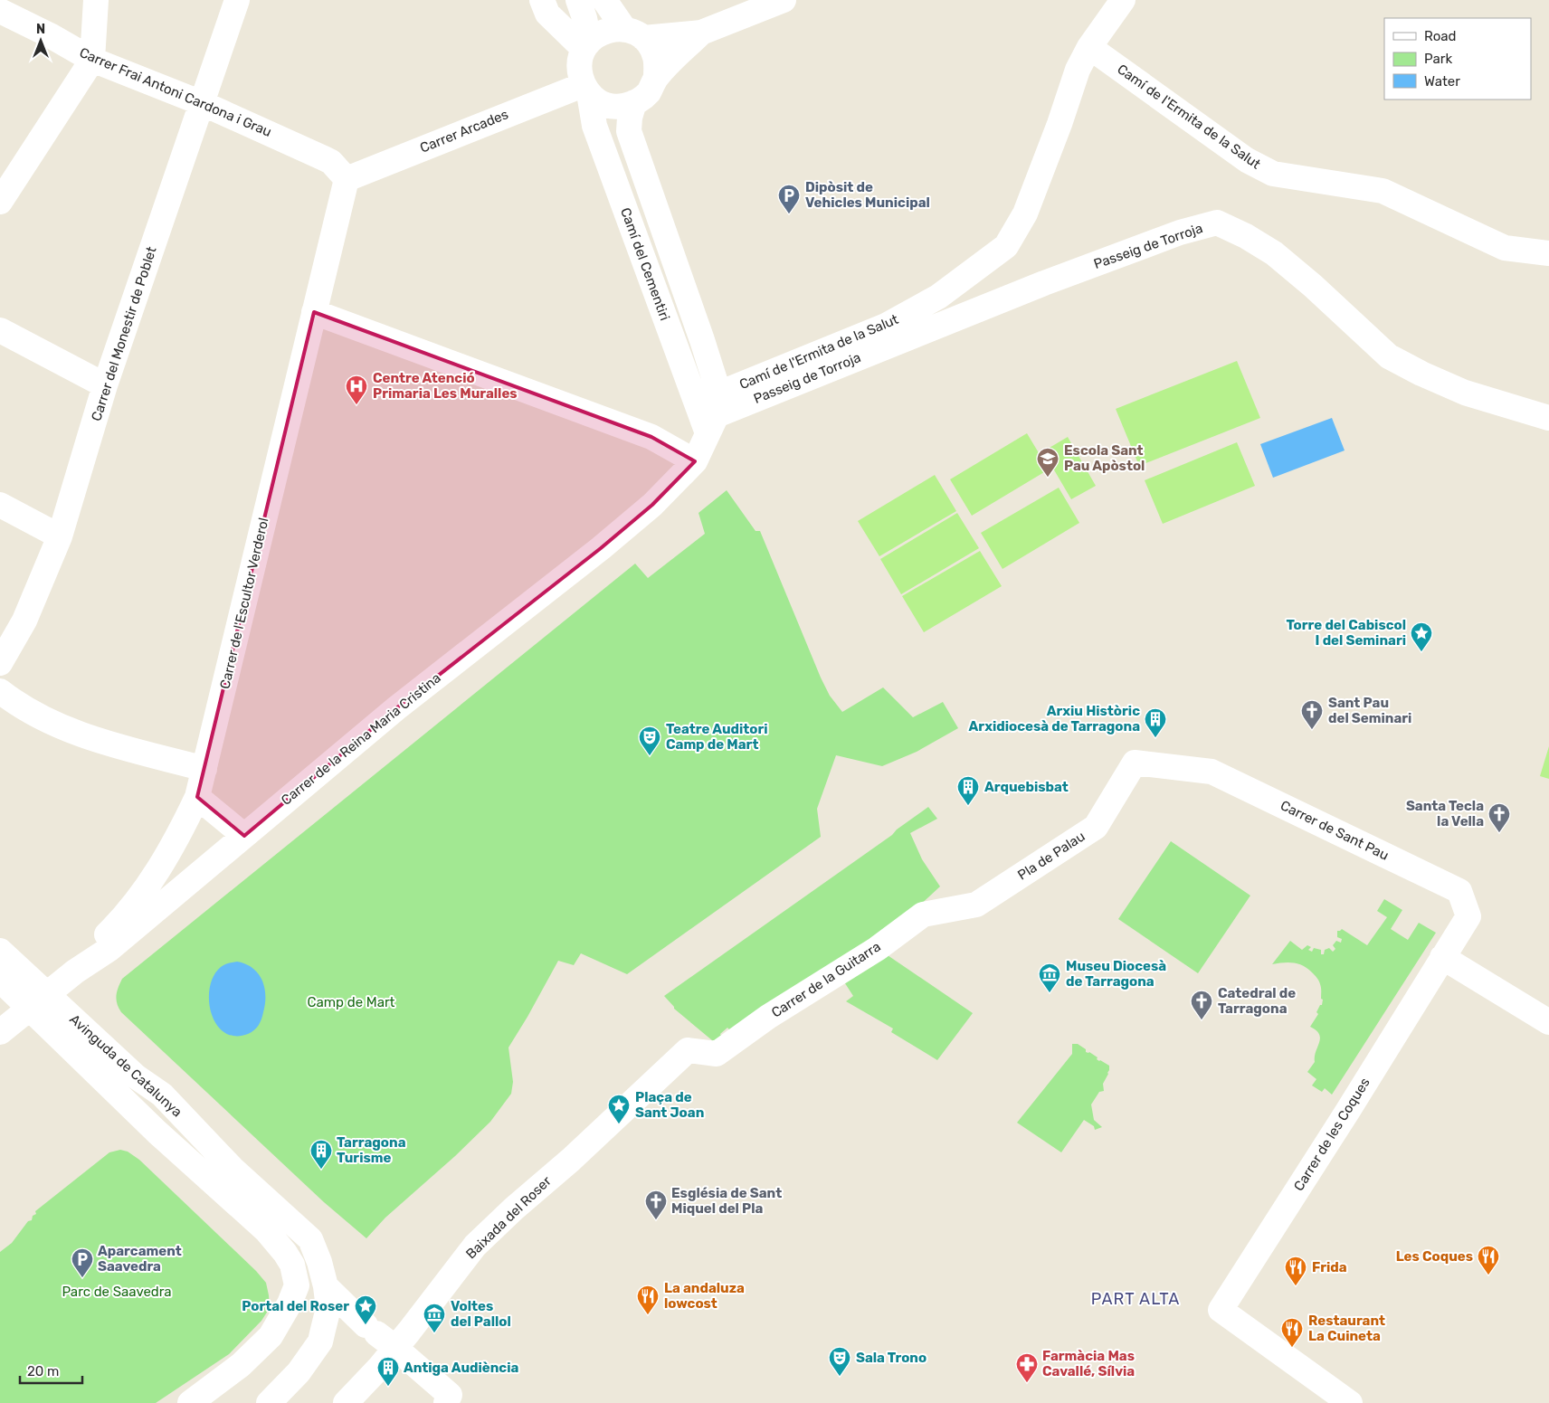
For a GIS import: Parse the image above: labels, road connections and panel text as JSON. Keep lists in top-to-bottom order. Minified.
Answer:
{"streets":{"street":["Carrer Frai Antoni Cardona i Grau","Camí de l'Ermita de la Salut","Carrer Arcades","Passeig de Torroja","Camí del Cementiri","Carrer del Monestir de Poblet","Carrer de l'Escultor Verderol","Carrer de la Reina Maria Cristina","Carrer de Sant Pau","Pla de Palau","Carrer de la Guitarra","Avinguda de Catalunya","Carrer de les Coques","Baixada del Roser"]},"crossings":[["Carrer Frai Antoni Cardona i Grau","Carrer Arcades"],["Carrer Frai Antoni Cardona i Grau","Carrer del Monestir de Poblet"],["Carrer Frai Antoni Cardona i Grau","Carrer de l'Escultor Verderol"],["Camí de l'Ermita de la Salut","Passeig de Torroja"],["Camí de l'Ermita de la Salut","Camí del Cementiri"],["Camí de l'Ermita de la Salut","Carrer de la Reina Maria Cristina"],["Carrer Arcades","Camí del Cementiri"],["Carrer Arcades","Carrer de l'Escultor Verderol"],["Passeig de Torroja","Camí del Cementiri"],["Passeig de Torroja","Carrer de la Reina Maria Cristina"],["Camí del Cementiri","Carrer de la Reina Maria Cristina"],["Carrer de l'Escultor Verderol","Carrer de la Reina Maria Cristina"],["Carrer de l'Escultor Verderol","Avinguda de Catalunya"],["Carrer de la Reina Maria Cristina","Avinguda de Catalunya"],["Carrer de Sant Pau","Pla de Palau"],["Carrer de Sant Pau","Carrer de les Coques"],["Pla de Palau","Carrer de la Guitarra"],["Carrer de la Guitarra","Baixada del Roser"]],"districts":["PART ALTA"],"parks":["Camp de Mart","Parc de Saavedra"],"places":{"parking":["Dipòsit de Vehicles Municipal","Aparcament Saavedra"],"hospital":["Centre Atenció Primaria Les Muralles"],"school or university":["Escola Sant Pau Apòstol"],"place":["Torre del Cabiscol I del Seminari","Plaça de Sant Joan","Portal del Roser"],"church":["Sant Pau del Seminari","Santa Tecla la Vella","Catedral de Tarragona","Església de Sant Miquel del Pla"],"building":["Arxiu Històric Arxidiocesà de Tarragona","Arquebisbat","Tarragona Turisme","Antiga Audiència"],"theatre":["Teatre Auditori Camp de Mart","Sala Trono"],"museum":["Museu Diocesà de Tarragona","Voltes del Pallol"],"restaurant":["Les Coques","Frida","La andaluza lowcost","Restaurant La Cuineta"],"pharmacy":["Farmàcia Mas Cavallé, Sílvia"]},"legend":["Road","Park","Water"],"scale_bar":"20 m","north":"top"}
